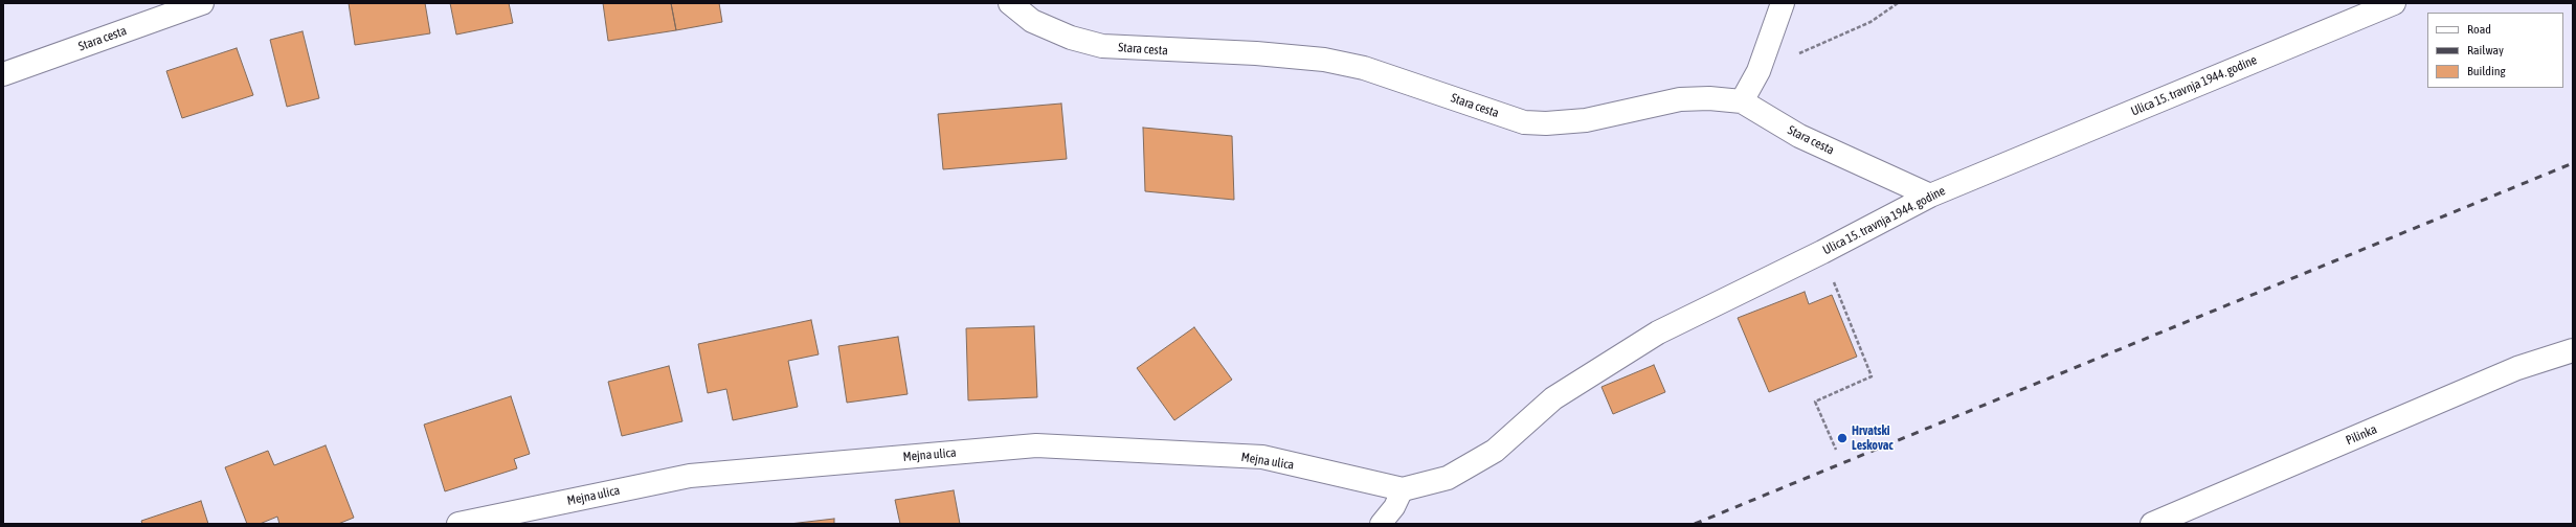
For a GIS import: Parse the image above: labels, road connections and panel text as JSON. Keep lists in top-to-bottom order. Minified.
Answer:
{"streets":{"street":["Stara cesta","Ulica 15. travnja 1944. godine","Pilinka","Mejna ulica"]},"crossings":[["Stara cesta","Ulica 15. travnja 1944. godine"],["Ulica 15. travnja 1944. godine","Mejna ulica"]],"places":["Hrvatski Leskovac"],"legend":["Road","Railway","Building"]}
